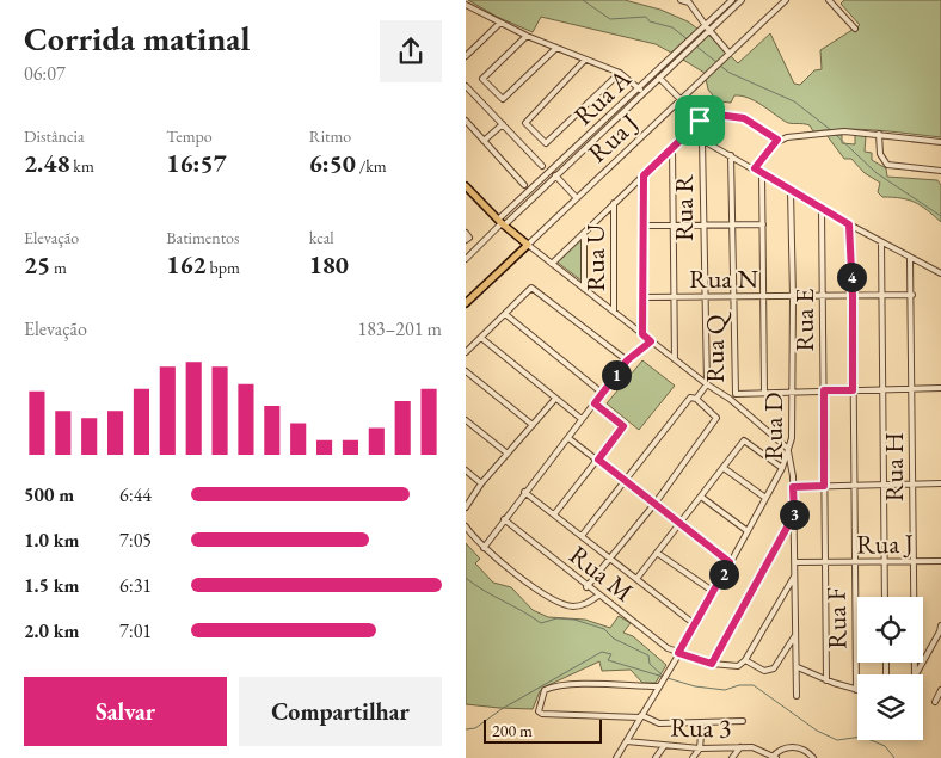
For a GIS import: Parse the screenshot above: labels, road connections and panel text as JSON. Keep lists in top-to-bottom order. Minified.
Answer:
{"streets":{"main road":["Rua J"],"street":["Rua A","Rua R","Rua U","Rua N","Rua E","Rua Q","Rua D","Rua H","Rua M","Rua F","Rua 3"]},"crossings":[["Rua J","Rua E"],["Rua J","Rua D"],["Rua J","Rua H"],["Rua J","Rua F"],["Rua R","Rua N"],["Rua N","Rua E"],["Rua N","Rua Q"],["Rua N","Rua D"],["Rua N","Rua H"],["Rua N","Rua F"]],"scale_bar":"200 m","page":{"heading":["Corrida matinal","06:07"],"stats":[["Distância","2.48 km"],["Tempo","16:57"],["Ritmo","6:50 /km"],["Elevação","25 m"],["Batimentos","162 bpm"],["kcal","180"]],"pins":["4","1","3","2"],"chart":["Elevação","183–201 m"],"list":[{"name":"500 m","note":"6:44"},{"name":"1.0 km","note":"7:05"},{"name":"1.5 km","note":"6:31"},{"name":"2.0 km","note":"7:01"}],"buttons":["Salvar","Compartilhar"],"scale":"200 m"}}
